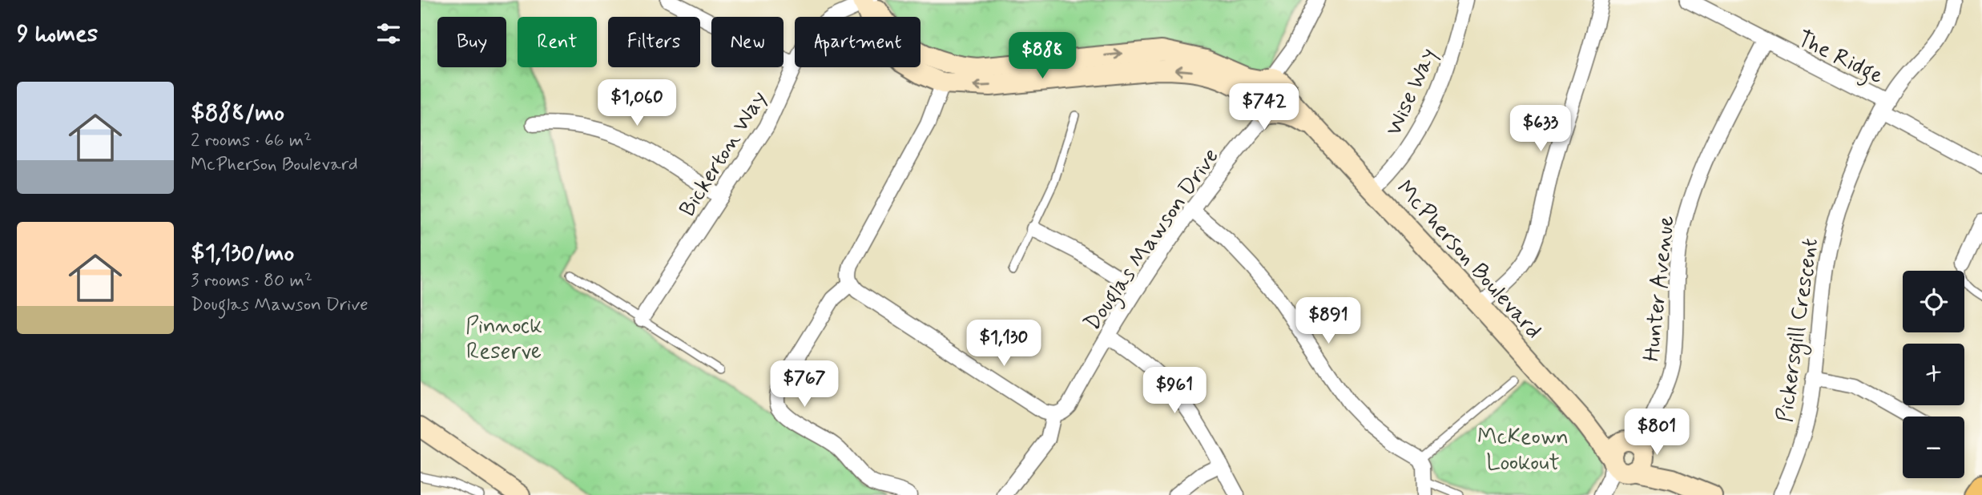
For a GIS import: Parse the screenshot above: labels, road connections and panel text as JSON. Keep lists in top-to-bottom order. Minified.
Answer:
{"streets":{"street":["The Ridge","Wise Way","Bickerton Way","Douglas Mawson Drive","McPherson Boulevard","Hunter Avenue","Pickersgill Crescent"]},"crossings":[["The Ridge","Hunter Avenue"],["The Ridge","Pickersgill Crescent"],["Wise Way","McPherson Boulevard"],["Bickerton Way","McPherson Boulevard"],["Douglas Mawson Drive","McPherson Boulevard"],["McPherson Boulevard","Hunter Avenue"]],"parks":["Pinnock Reserve","McKeown Lookout"],"page":{"heading":"9 homes","chip":["Buy","Rent","Filters","New","Apartment"],"price":["$888","$1,060","$742","$633","$891","$1,130","$767","$961","$801"],"list":[{"name":"$888/mo","note":"2 rooms · 66 m² · McPherson Boulevard"},{"name":"$1,130/mo","note":"3 rooms · 80 m² · Douglas Mawson Drive"}],"map_buttons":["+","−"]}}
